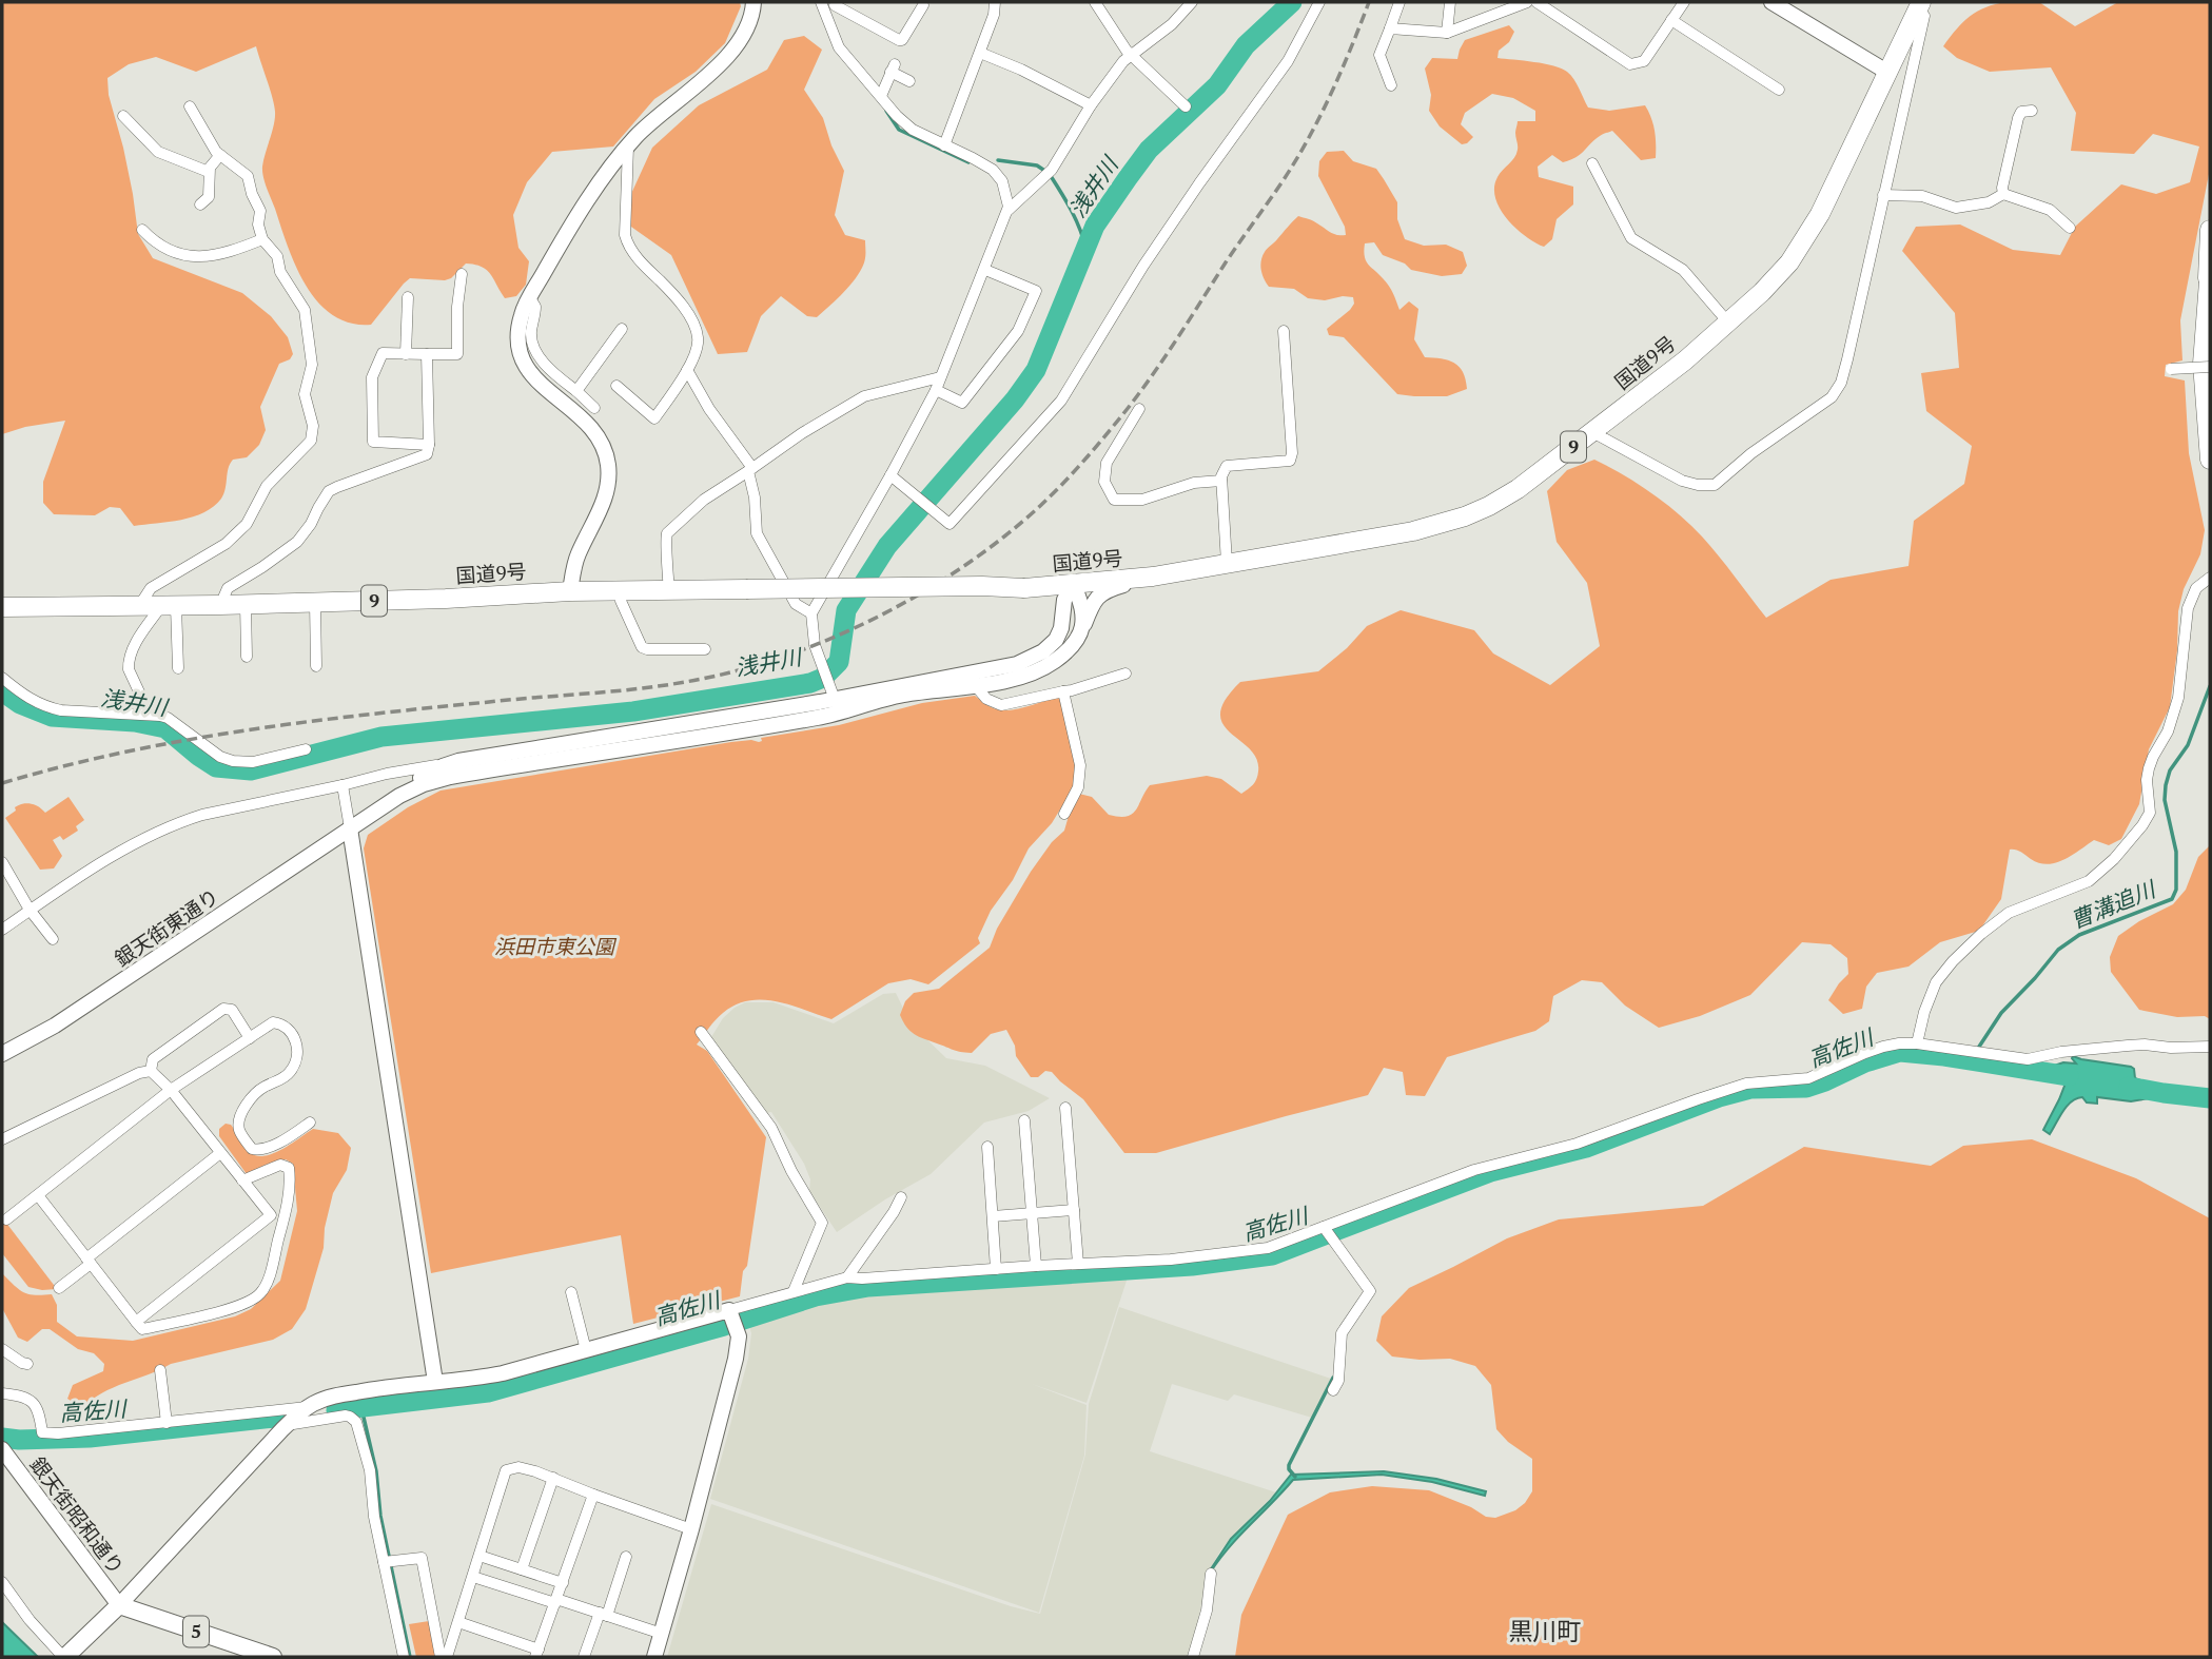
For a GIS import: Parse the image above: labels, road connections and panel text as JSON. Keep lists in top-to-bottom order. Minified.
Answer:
{"streets":{"highway":["国道9号","9"],"main road":["5"],"street":["銀天街東通り","銀天街昭和通り"]},"crossings":[["銀天街昭和通り","5"]],"districts":["黒川町"],"water":["浅井川","曹溝追川","高佐川"],"parks":["浜田市東公園"]}
